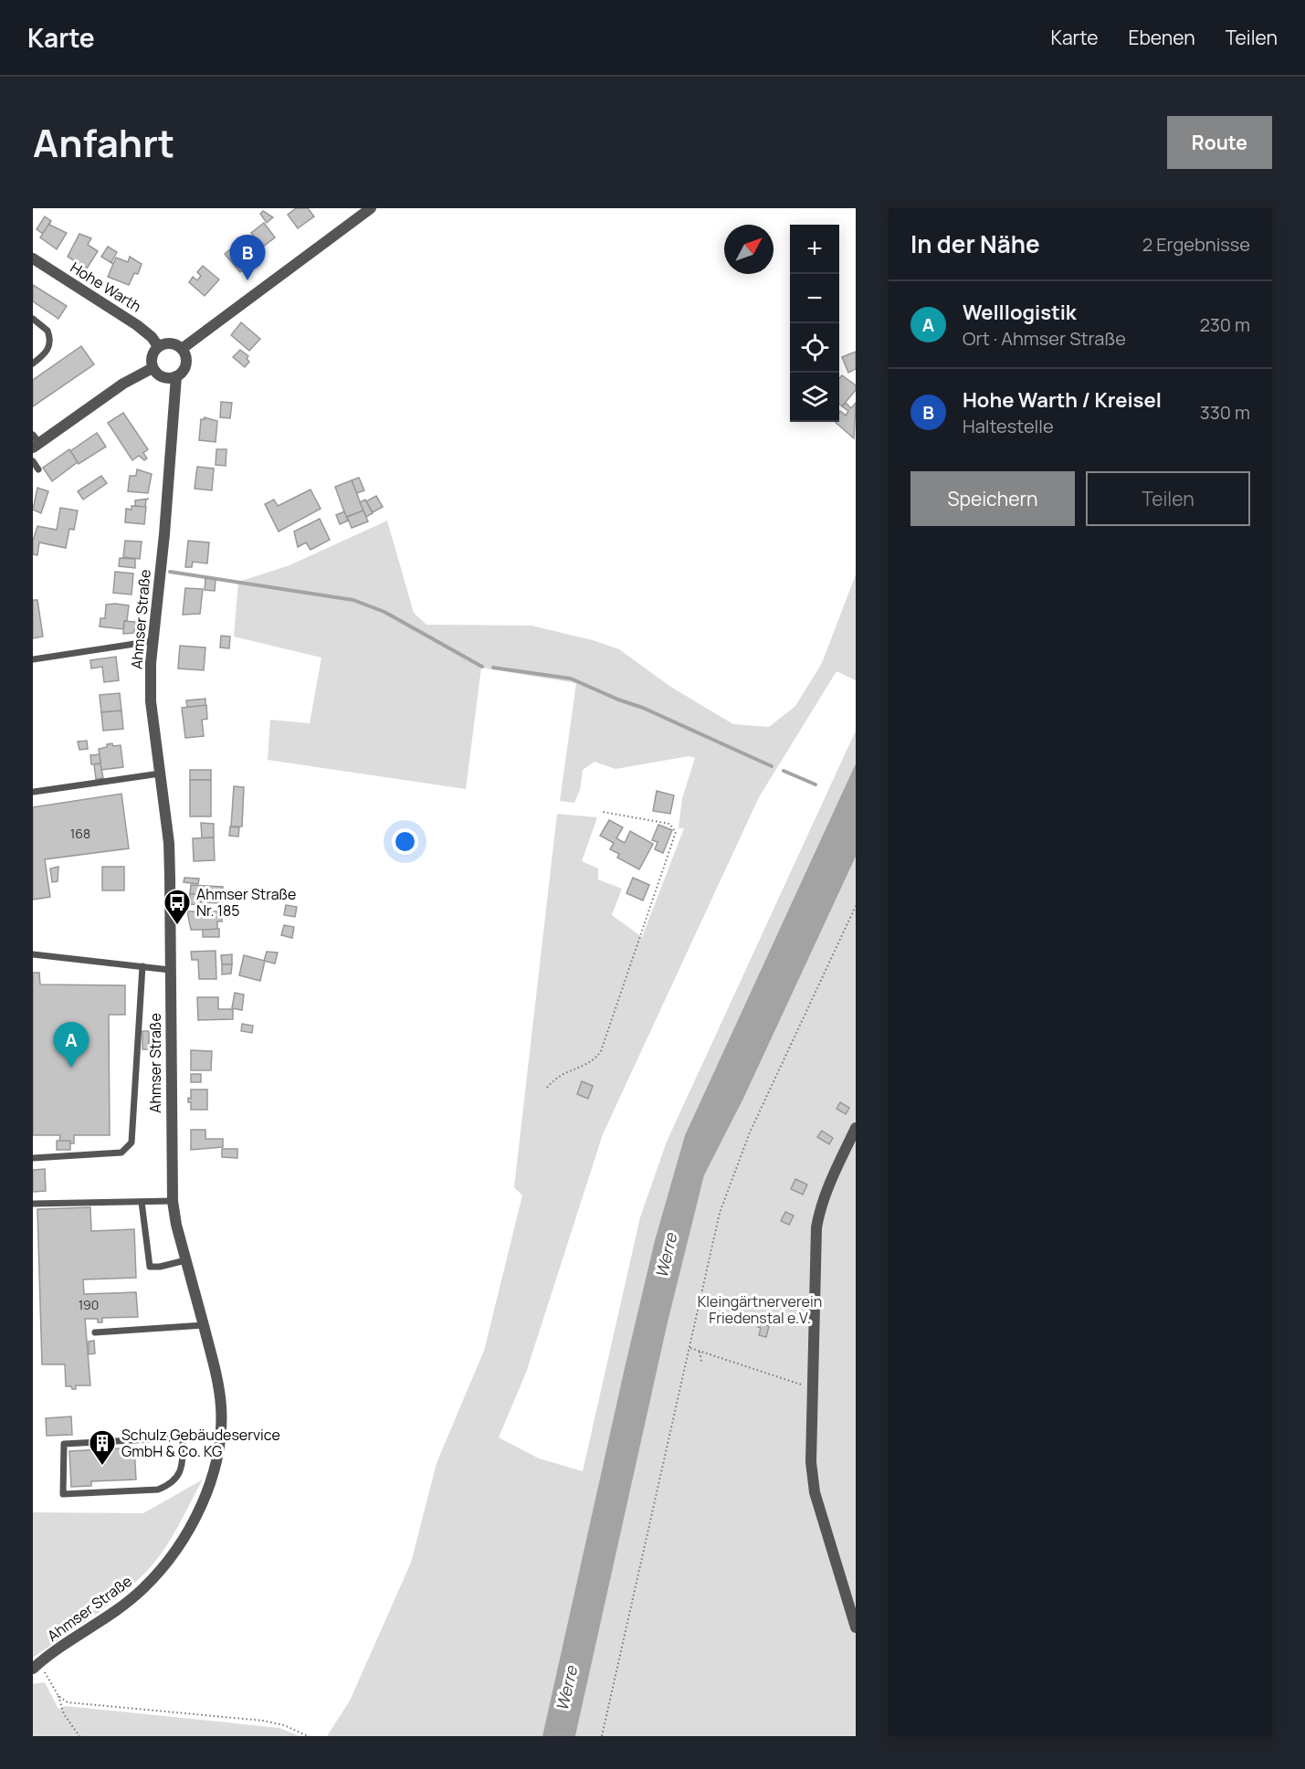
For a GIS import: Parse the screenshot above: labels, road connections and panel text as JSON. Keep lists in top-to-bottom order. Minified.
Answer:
{"streets":{"street":["Hohe Warth","Ahmser Straße"]},"crossings":[["Hohe Warth","Ahmser Straße"]],"water":["Werre"],"parks":["Kleingärtnerverein Friedenstal e.V."],"places":{"bus stop":["Ahmser Straße Nr. 185"],"building":["Schulz Gebäudeservice GmbH & Co. KG"]},"house_numbers":["168","190"],"north":"top right","page":{"header":"Karte","nav":["Karte","Ebenen","Teilen"],"title":"Anfahrt","buttons":["Route",["Speichern","Teilen"]],"heading":["In der Nähe","2 Ergebnisse"],"map_buttons":["+","−"],"pins":["B","A"],"list":[{"mark":"A","name":"Welllogistik","note":"Ort · Ahmser Straße","value":"230 m"},{"mark":"B","name":"Hohe Warth / Kreisel","note":"Haltestelle","value":"330 m"}]}}
